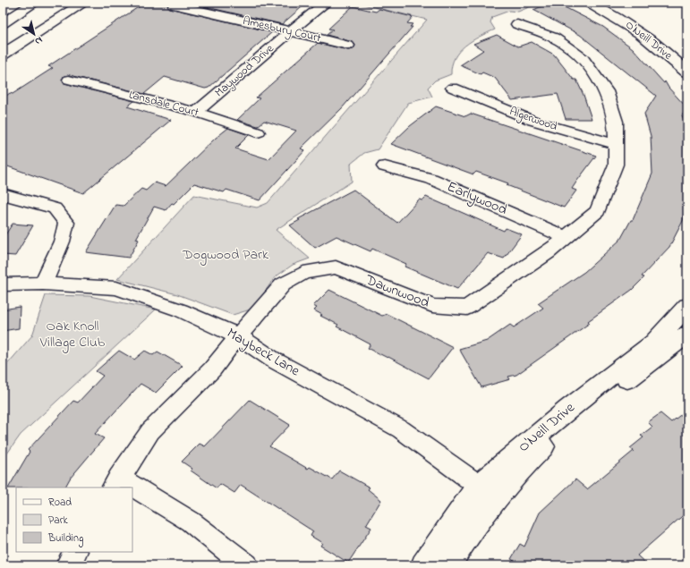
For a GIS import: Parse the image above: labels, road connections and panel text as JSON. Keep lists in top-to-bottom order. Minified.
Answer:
{"streets":{"main road":["O'Neill Drive"],"street":["Amesbury Court","Maywood Drive","Lansdale Court","Algerwood","Earlywood","Dawnwood","Maybeck Lane"]},"crossings":[["Amesbury Court","Maywood Drive"],["O'Neill Drive","Maybeck Lane"],["Maywood Drive","Lansdale Court"],["Algerwood","Dawnwood"],["Earlywood","Dawnwood"],["Dawnwood","Maybeck Lane"]],"parks":["Dogwood Park","Oak Knoll Village Club"],"legend":["Road","Park","Building"],"north":"bottom right"}
